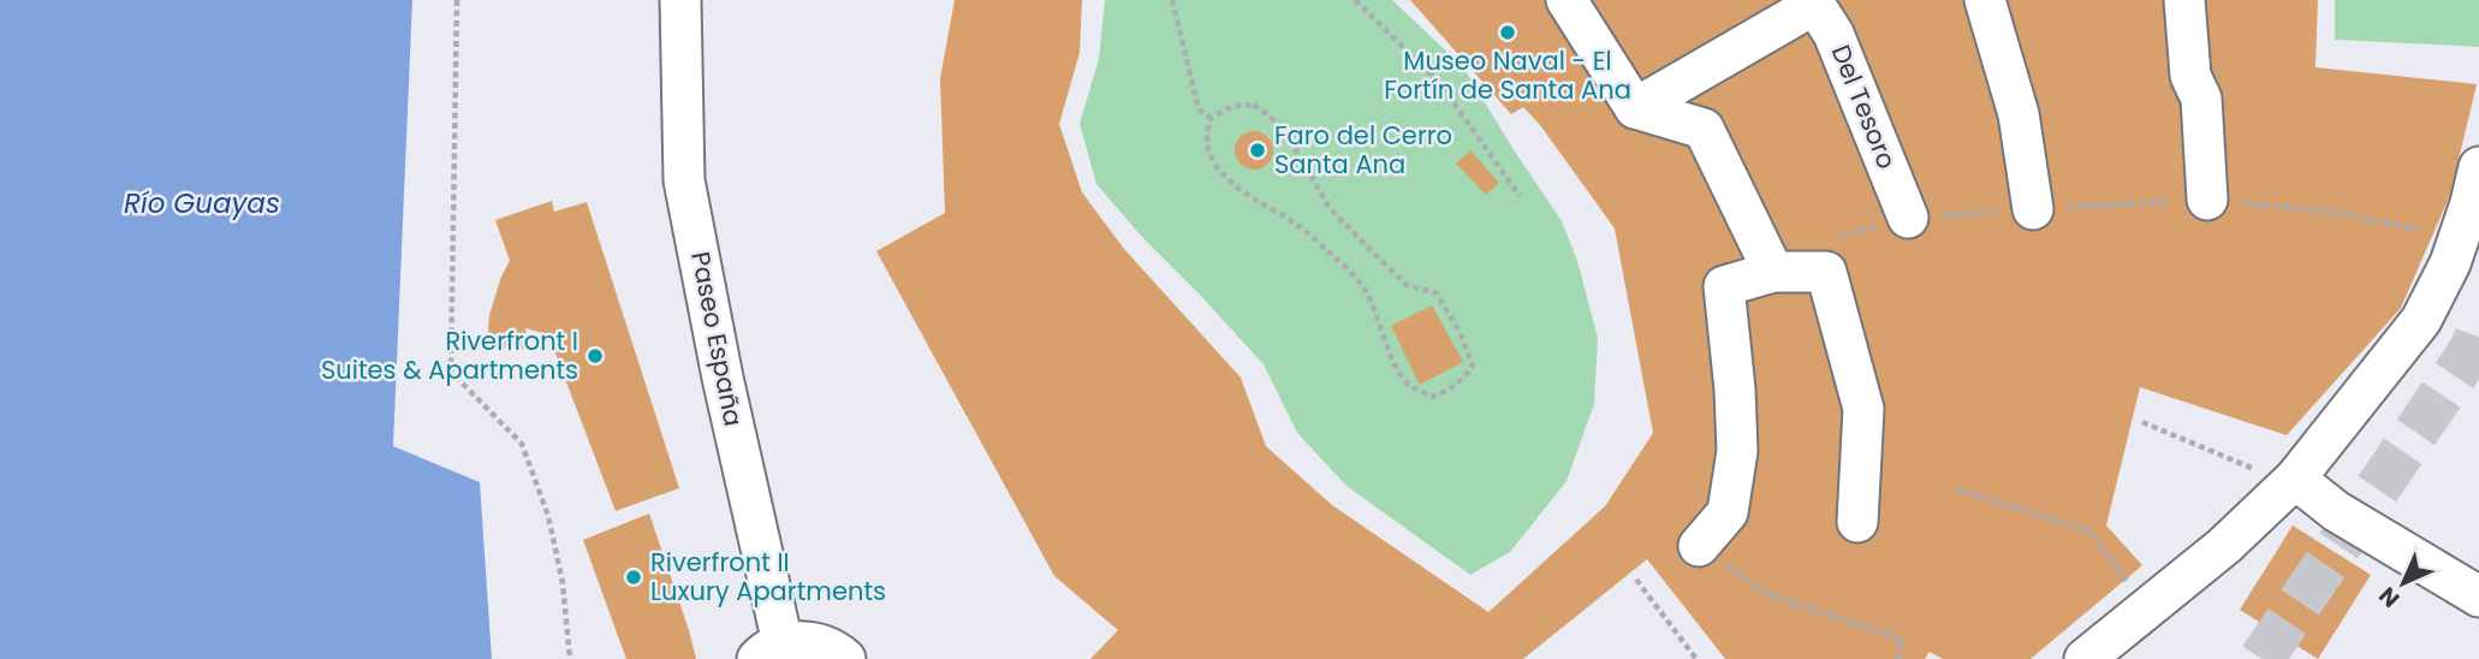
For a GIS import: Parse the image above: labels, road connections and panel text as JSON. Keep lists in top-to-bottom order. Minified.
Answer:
{"streets":{"street":["Del Tesoro","Paseo España"]},"water":["Río Guayas"],"places":["Museo Naval - El Fortín de Santa Ana","Faro del Cerro Santa Ana","Riverfront I Suites & Apartments","Riverfront II Luxury Apartments"],"north":"bottom left"}
